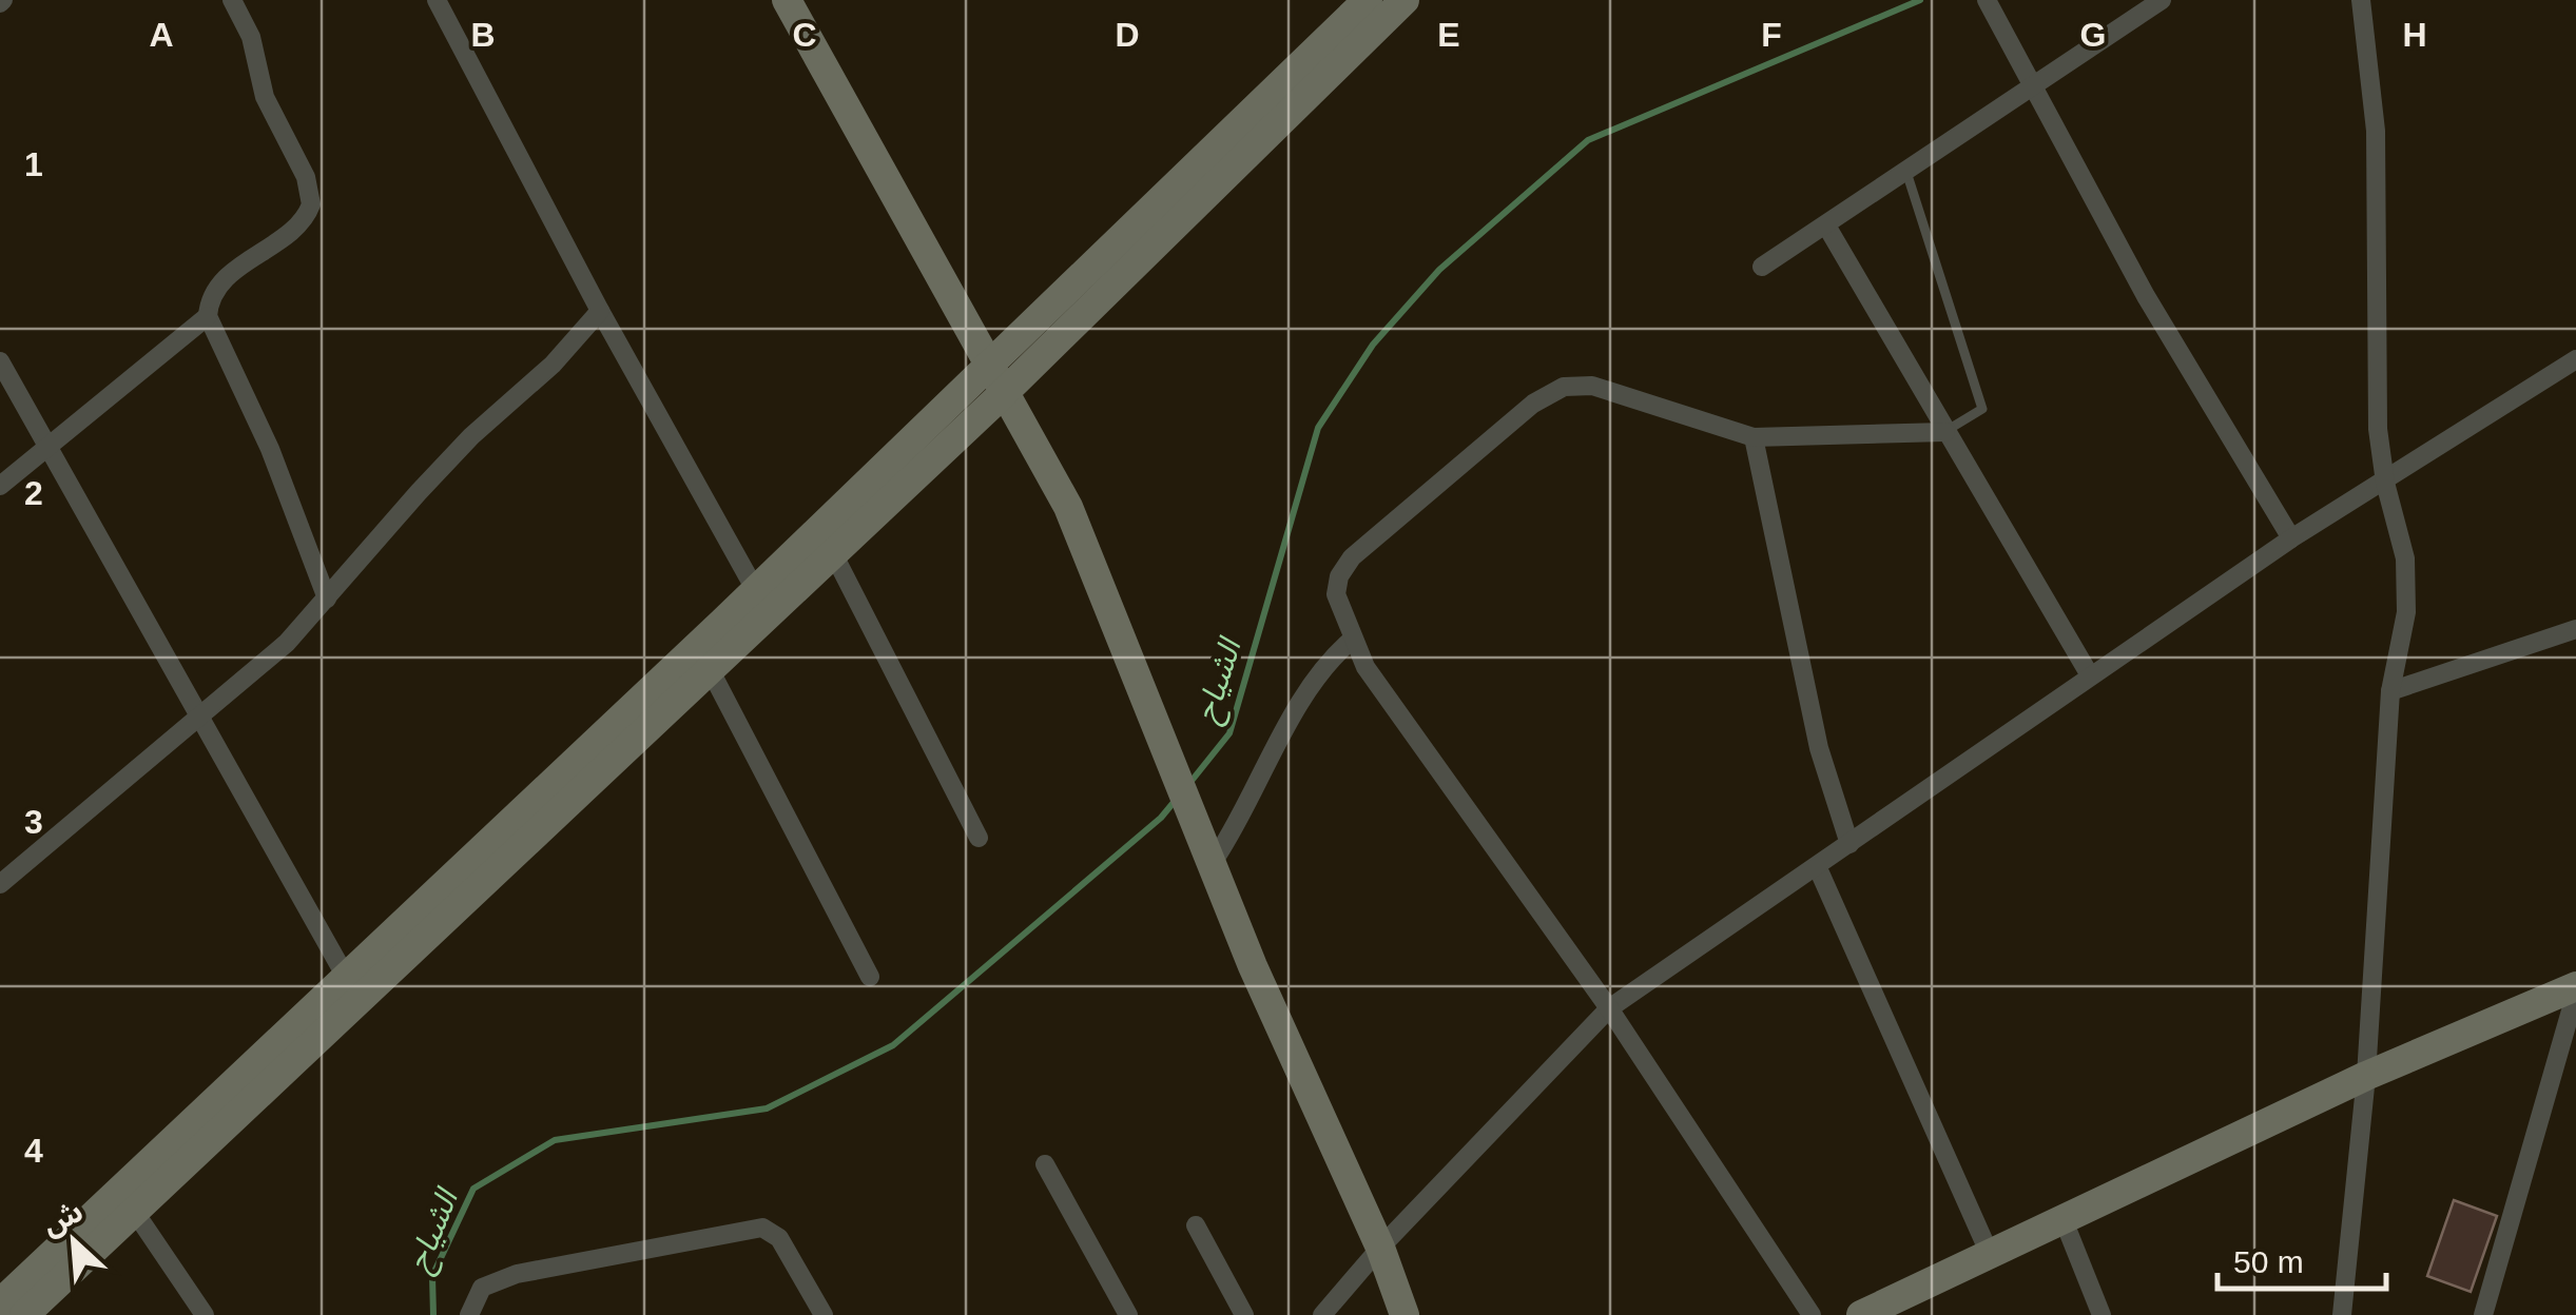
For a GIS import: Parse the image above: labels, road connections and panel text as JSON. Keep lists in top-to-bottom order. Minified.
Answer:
{"water":["الشياح"],"scale_bar":"50 m","north":"top left","grid":{"columns":["A","B","C","D","E","F","G","H"],"rows":["1","2","3","4"]}}
